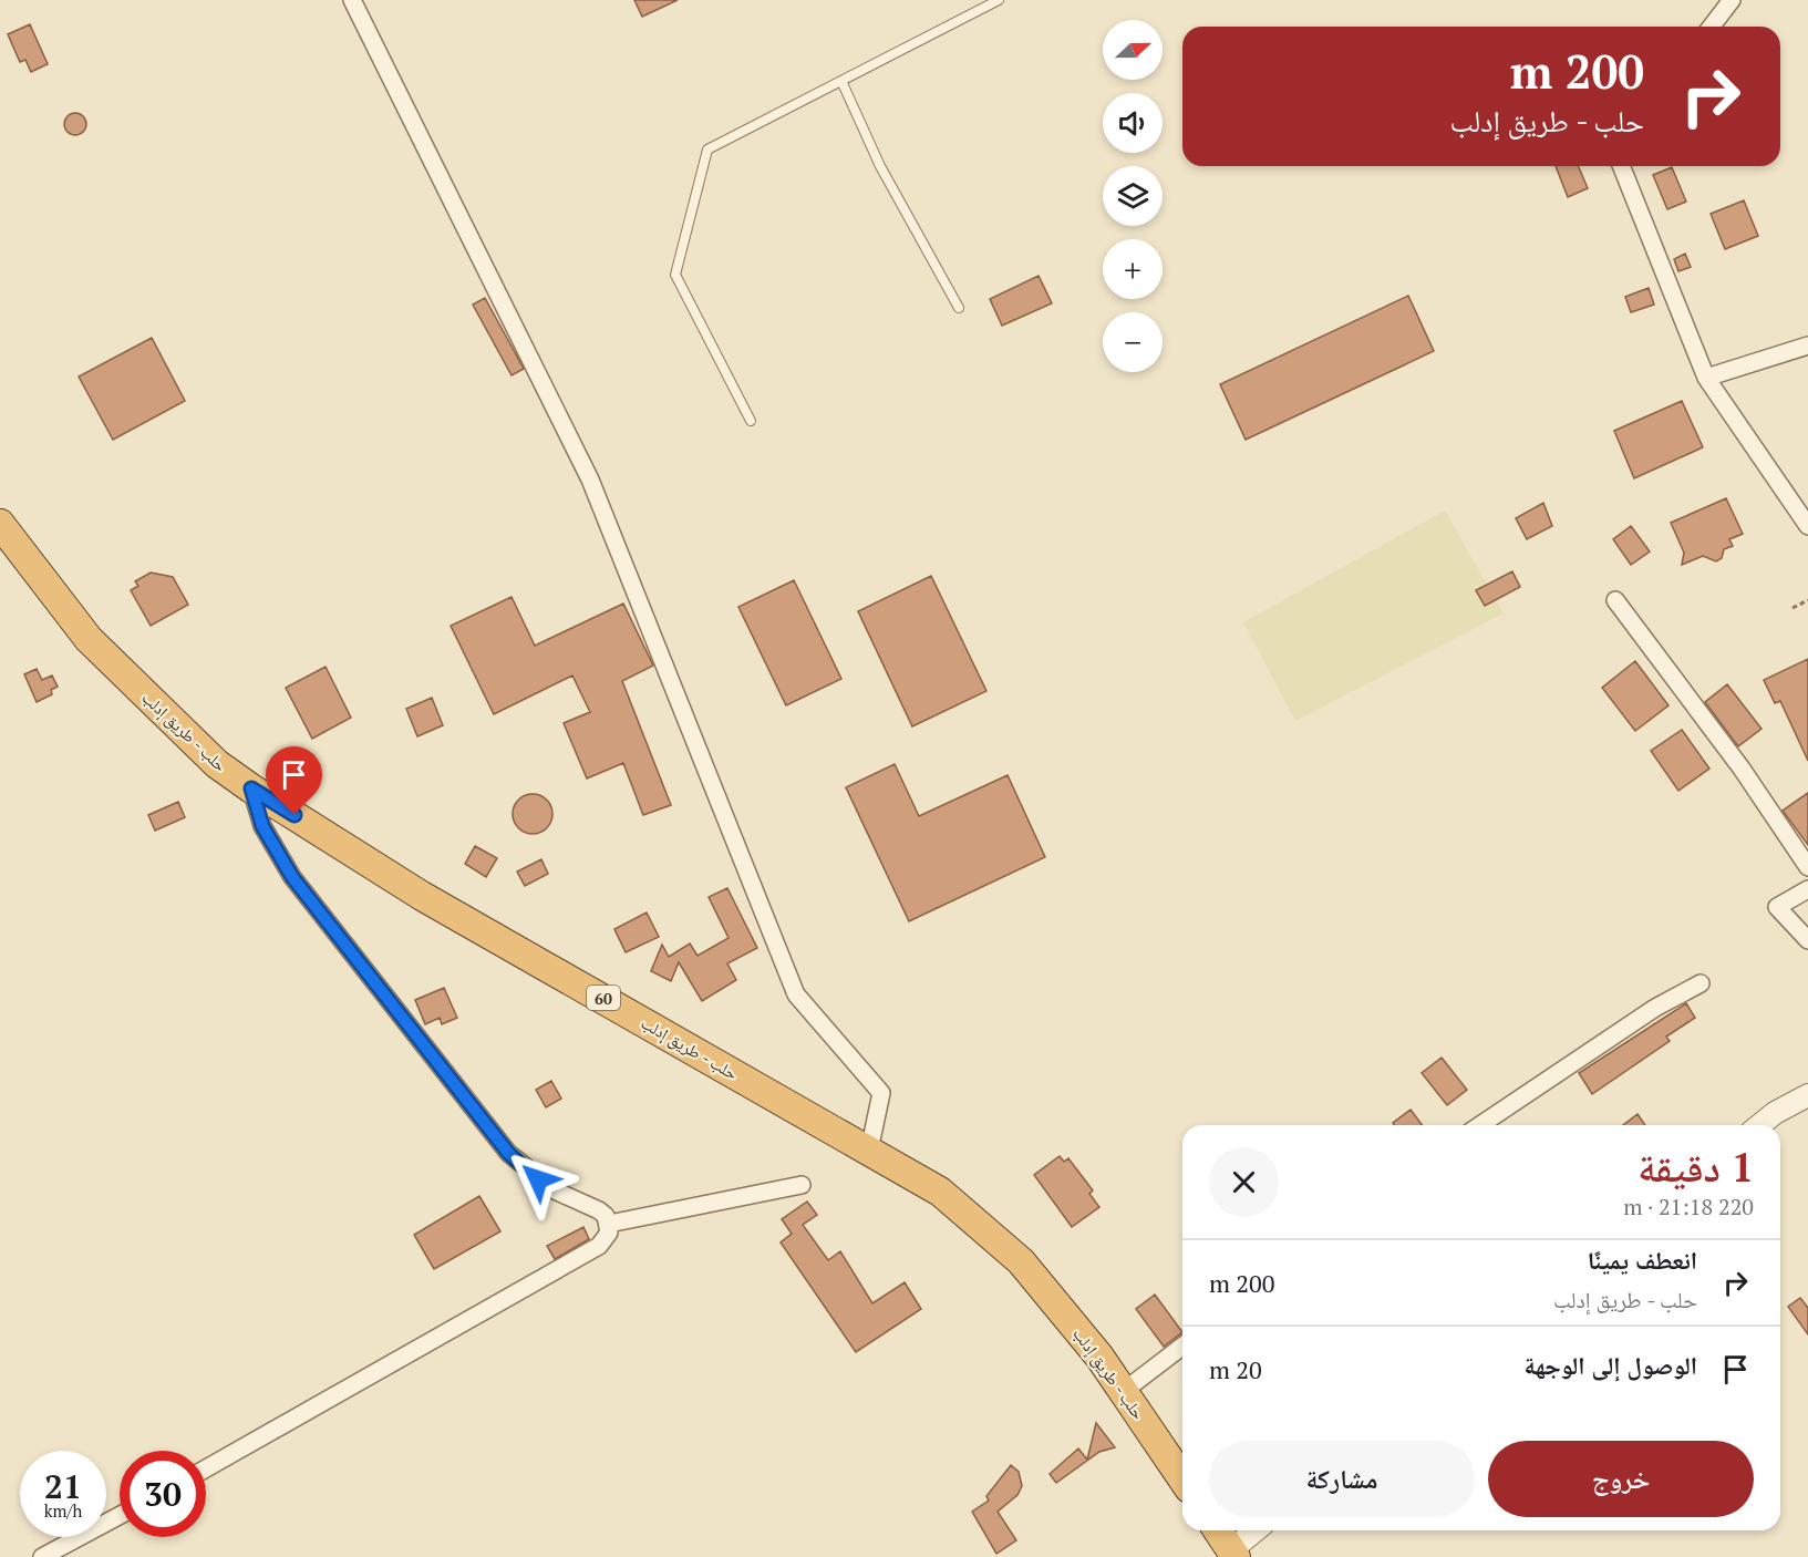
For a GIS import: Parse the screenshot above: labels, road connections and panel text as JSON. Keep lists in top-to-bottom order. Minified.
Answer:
{"streets":{"highway":["حلب - طريق إدلب","60"]},"north":"right","page":{"map_buttons":["+","−"],"turn":["200 m","حلب - طريق إدلب"],"heading":["1 دقيقة","220 m · 21:18"],"list":[{"name":"انعطف يمينًا","note":"حلب - طريق إدلب","value":"200 m"},{"name":"الوصول إلى الوجهة","value":"20 m"}],"buttons":["خروج","مشاركة"],"speed":"21 km/h","limit":"30"}}
